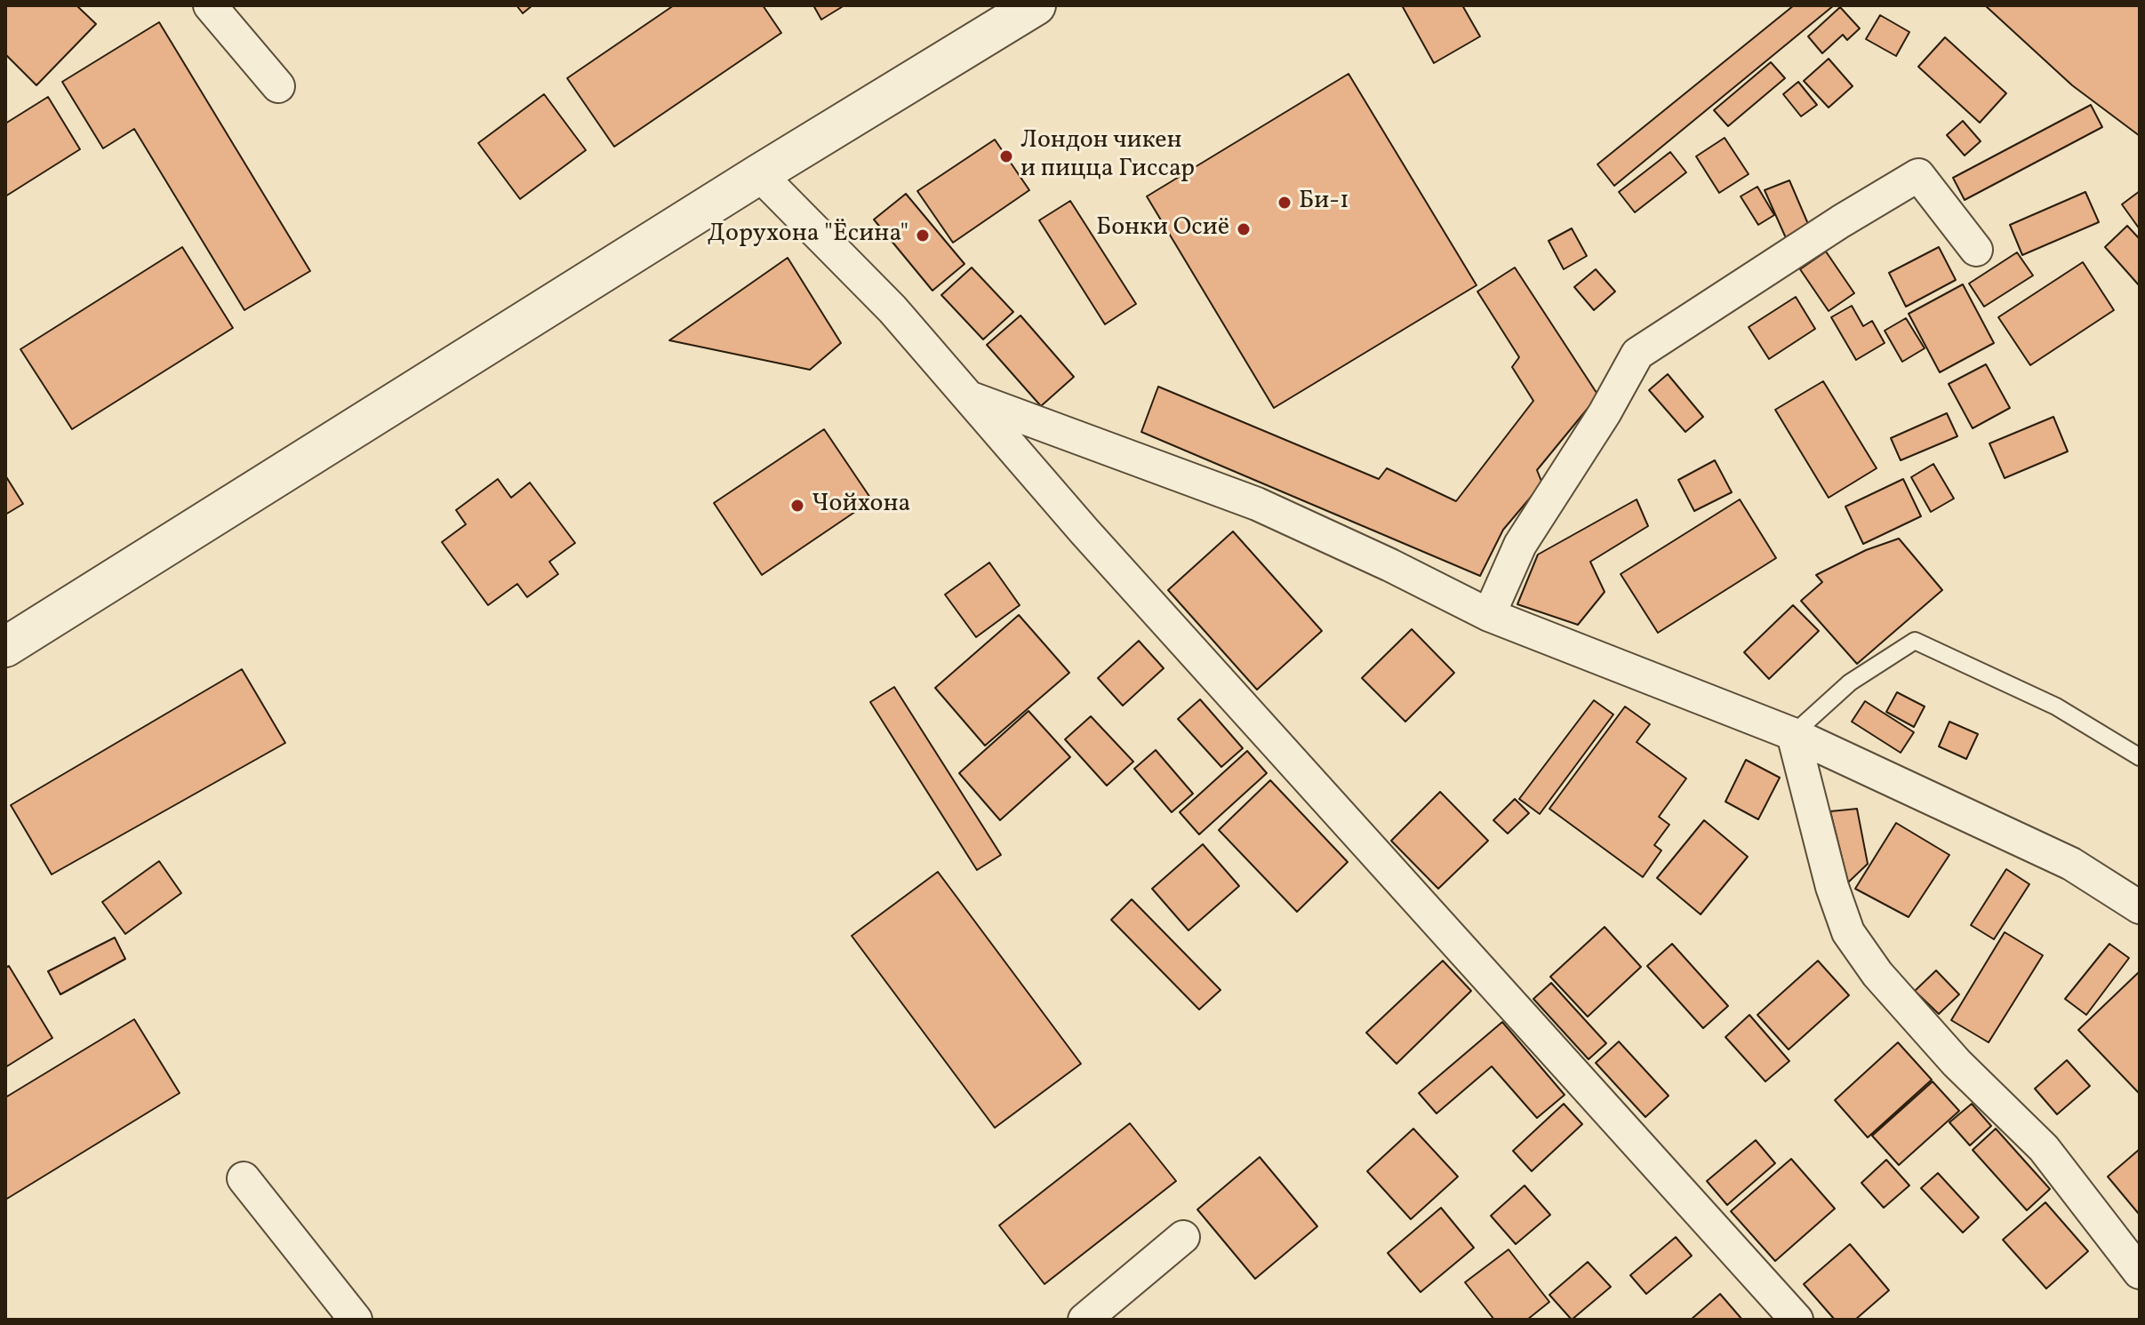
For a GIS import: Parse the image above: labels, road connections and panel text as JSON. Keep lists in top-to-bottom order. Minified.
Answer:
{"places":["Лондон чикен и пицца Гиссар","Би-1","Бонки Осиё","Дорухона \"Ёсина\"","Чойхона"]}
